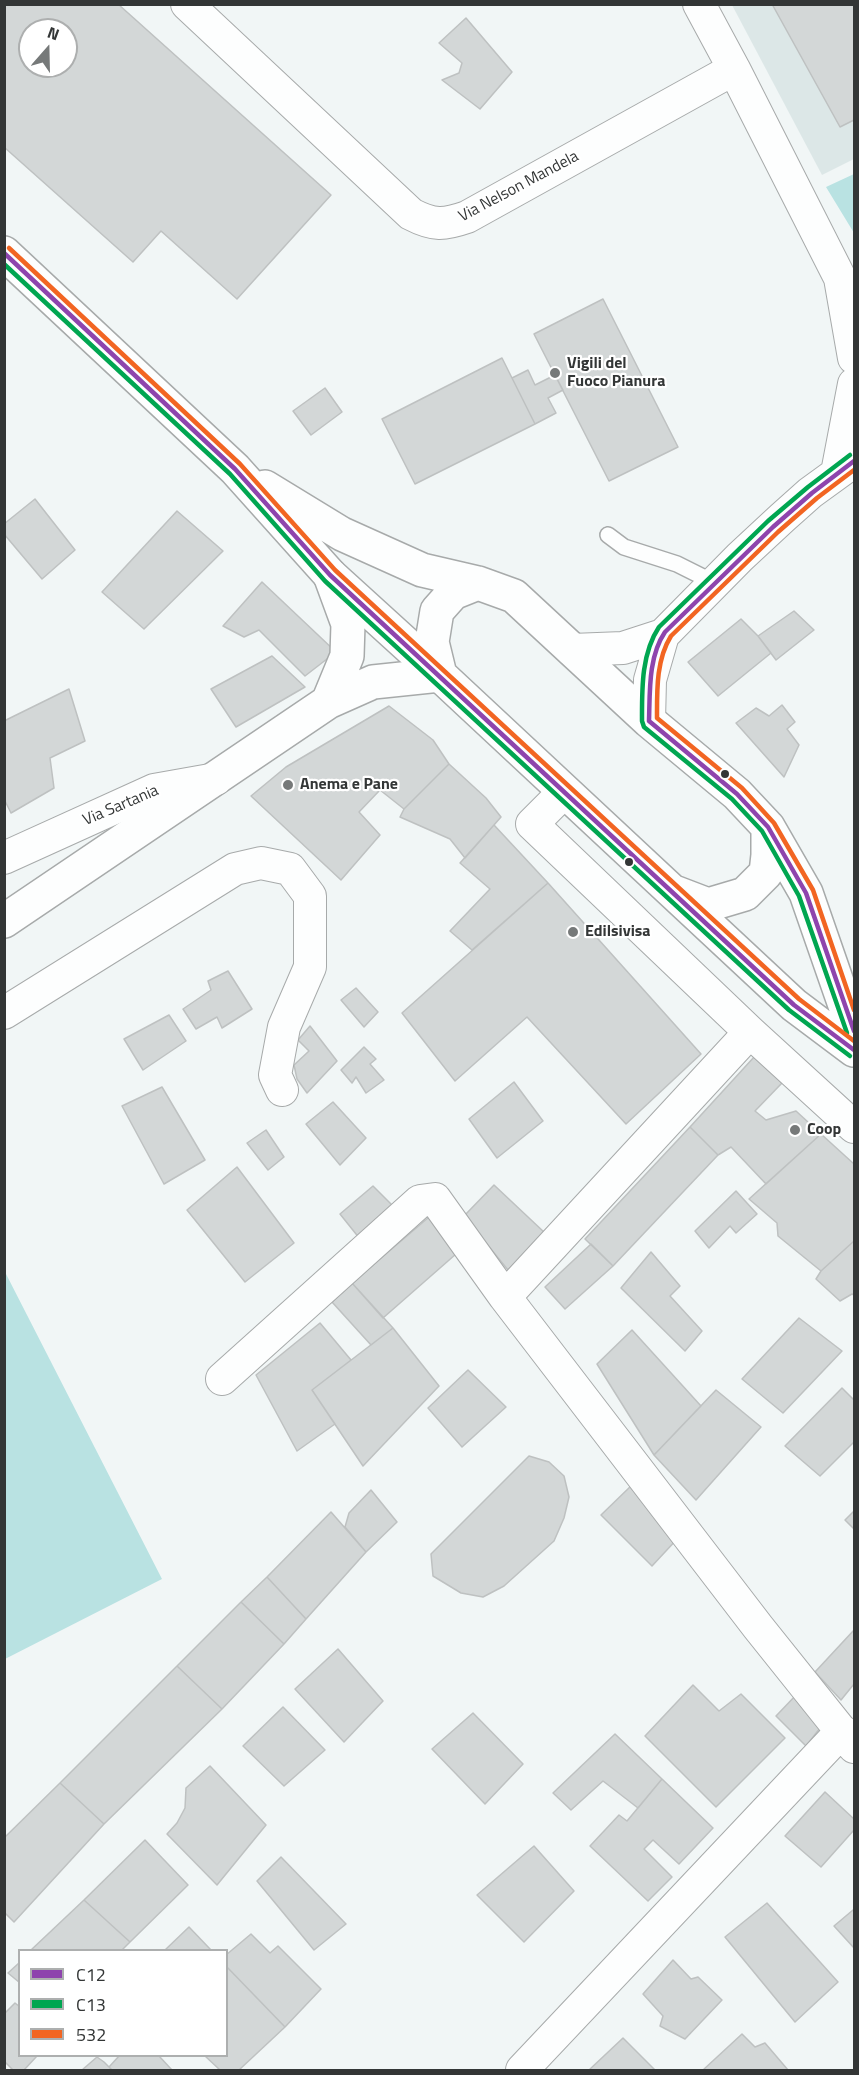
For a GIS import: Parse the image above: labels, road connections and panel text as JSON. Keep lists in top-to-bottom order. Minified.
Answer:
{"streets":{"main road":["Via Sartania"],"street":["Via Nelson Mandela"]},"places":["Vigili del Fuoco Pianura","Anema e Pane","Edilsivisa","Coop"],"lines":["transit line 532","transit line C12","transit line C13"],"legend":["C12","C13","532"],"north":"top"}
